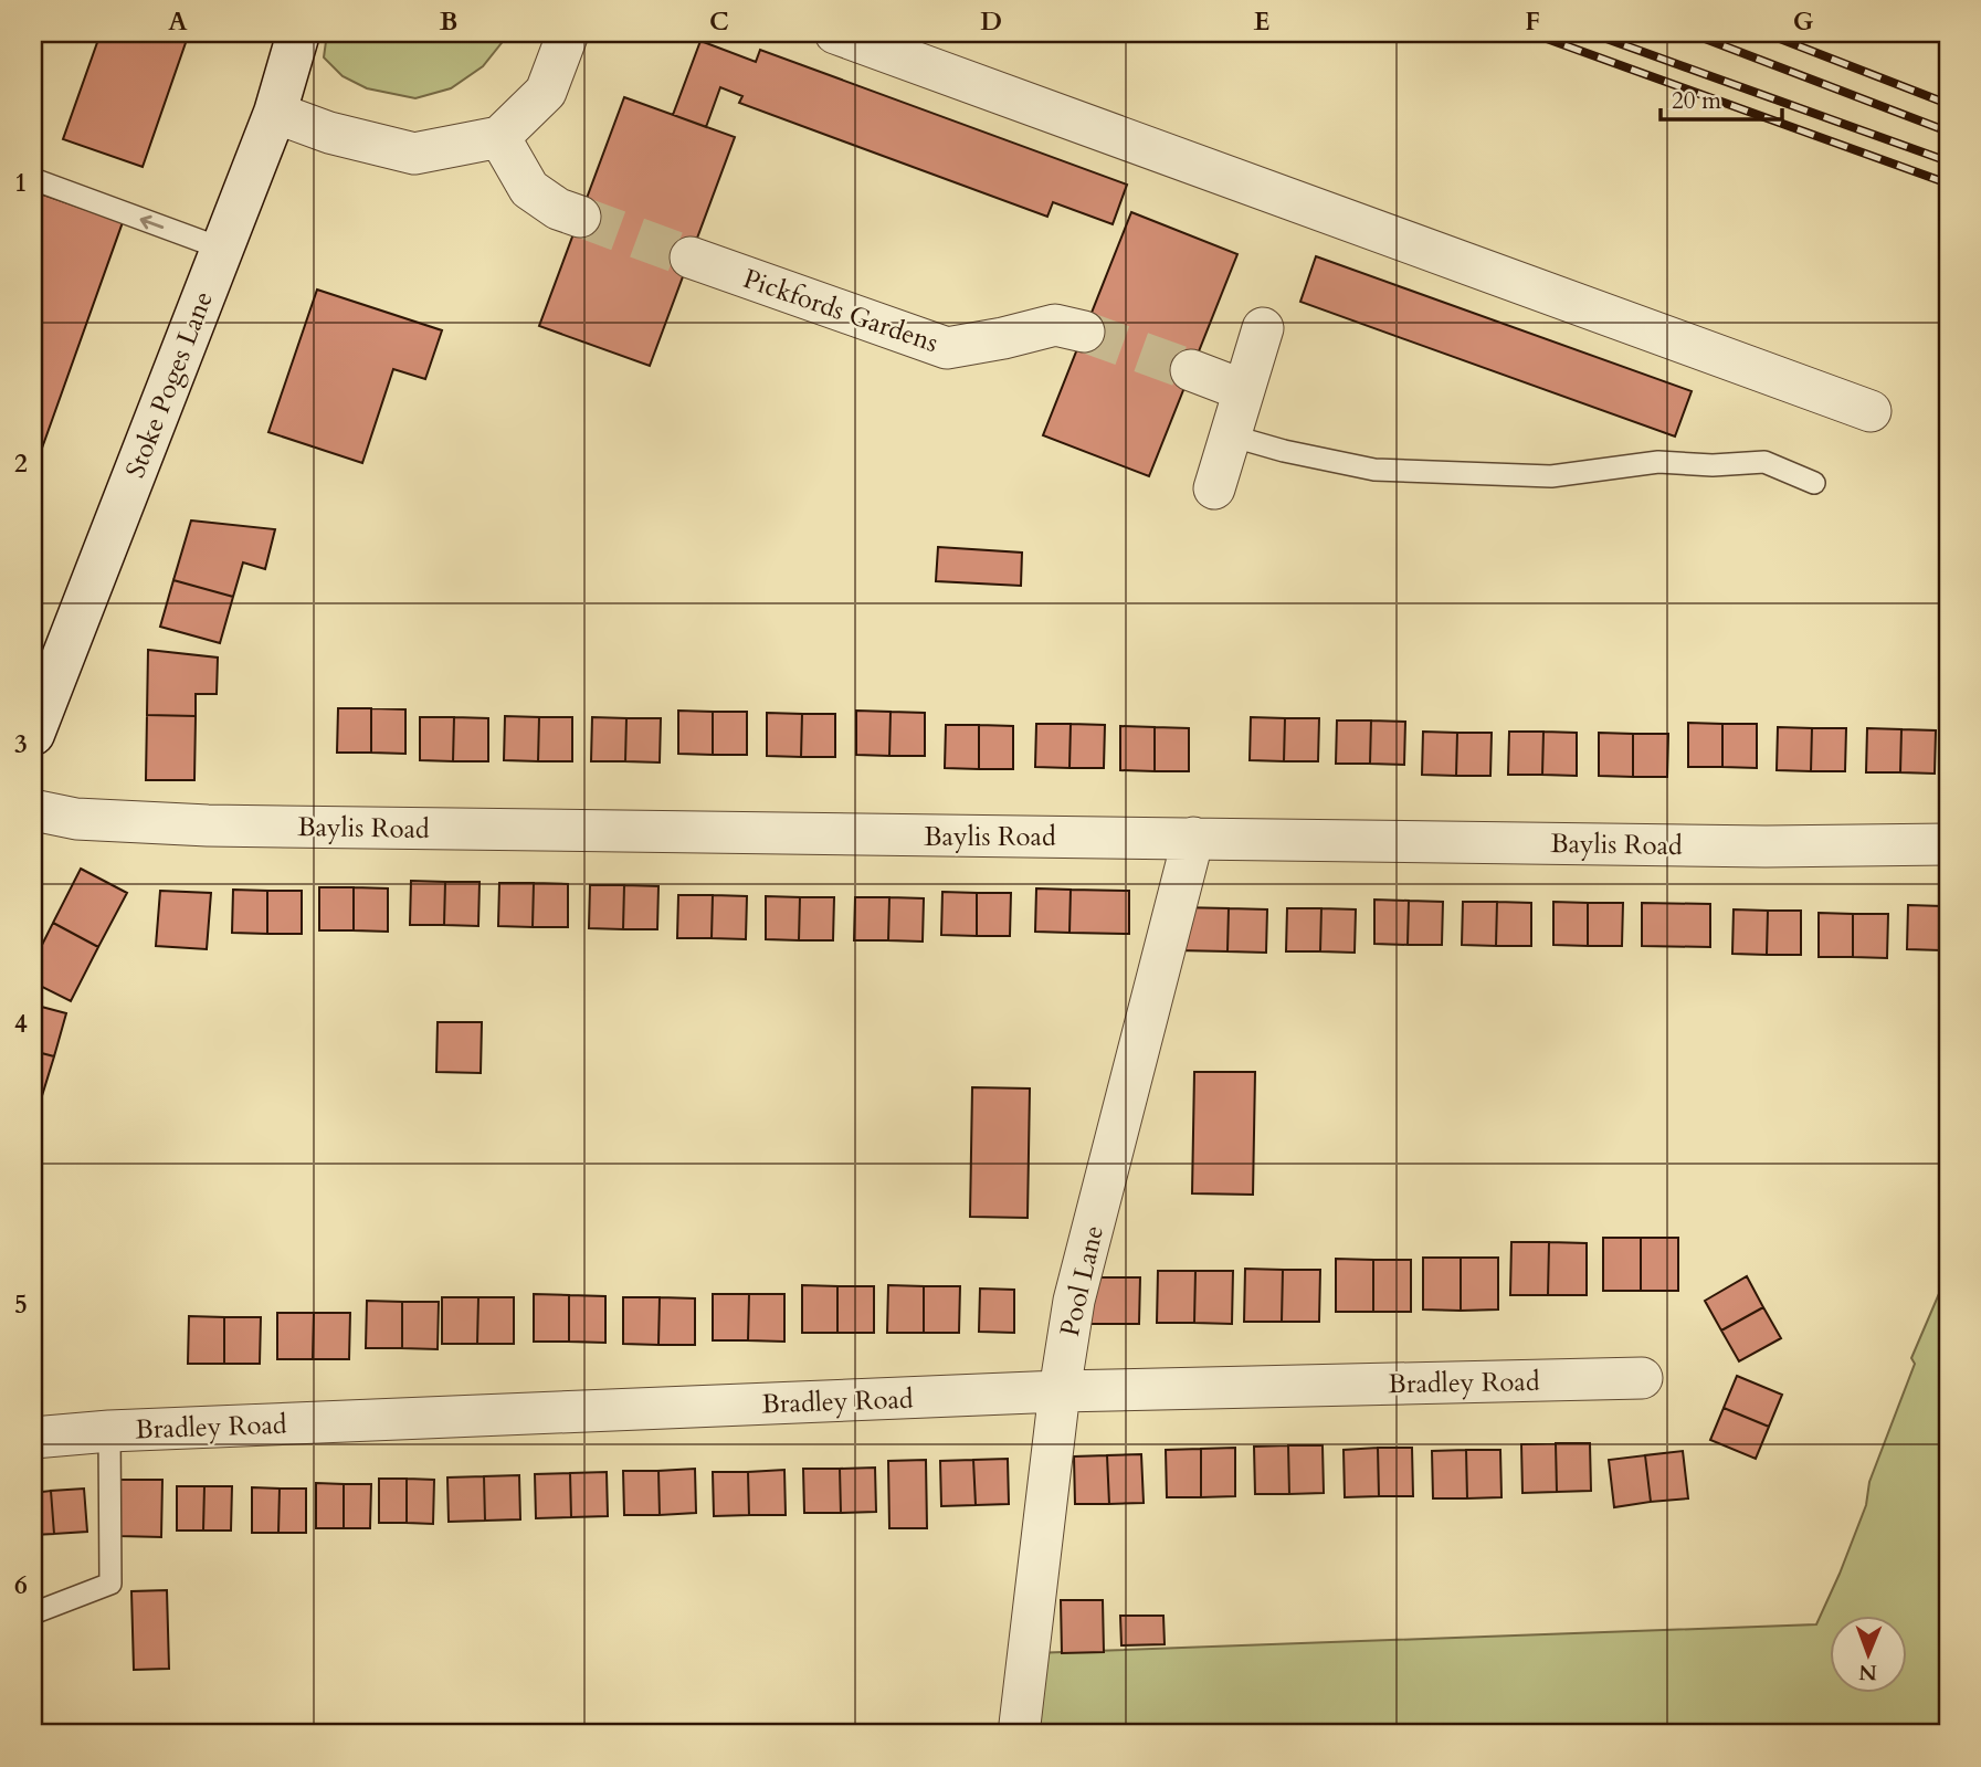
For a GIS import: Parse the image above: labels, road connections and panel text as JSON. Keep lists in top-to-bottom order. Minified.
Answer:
{"streets":{"street":["Pickfords Gardens","Stoke Poges Lane","Baylis Road","Pool Lane","Bradley Road"]},"crossings":[["Baylis Road","Pool Lane"],["Pool Lane","Bradley Road"]],"scale_bar":"20 m","north":"bottom","grid":{"columns":["A","B","C","D","E","F","G"],"rows":["1","2","3","4","5","6"]}}
